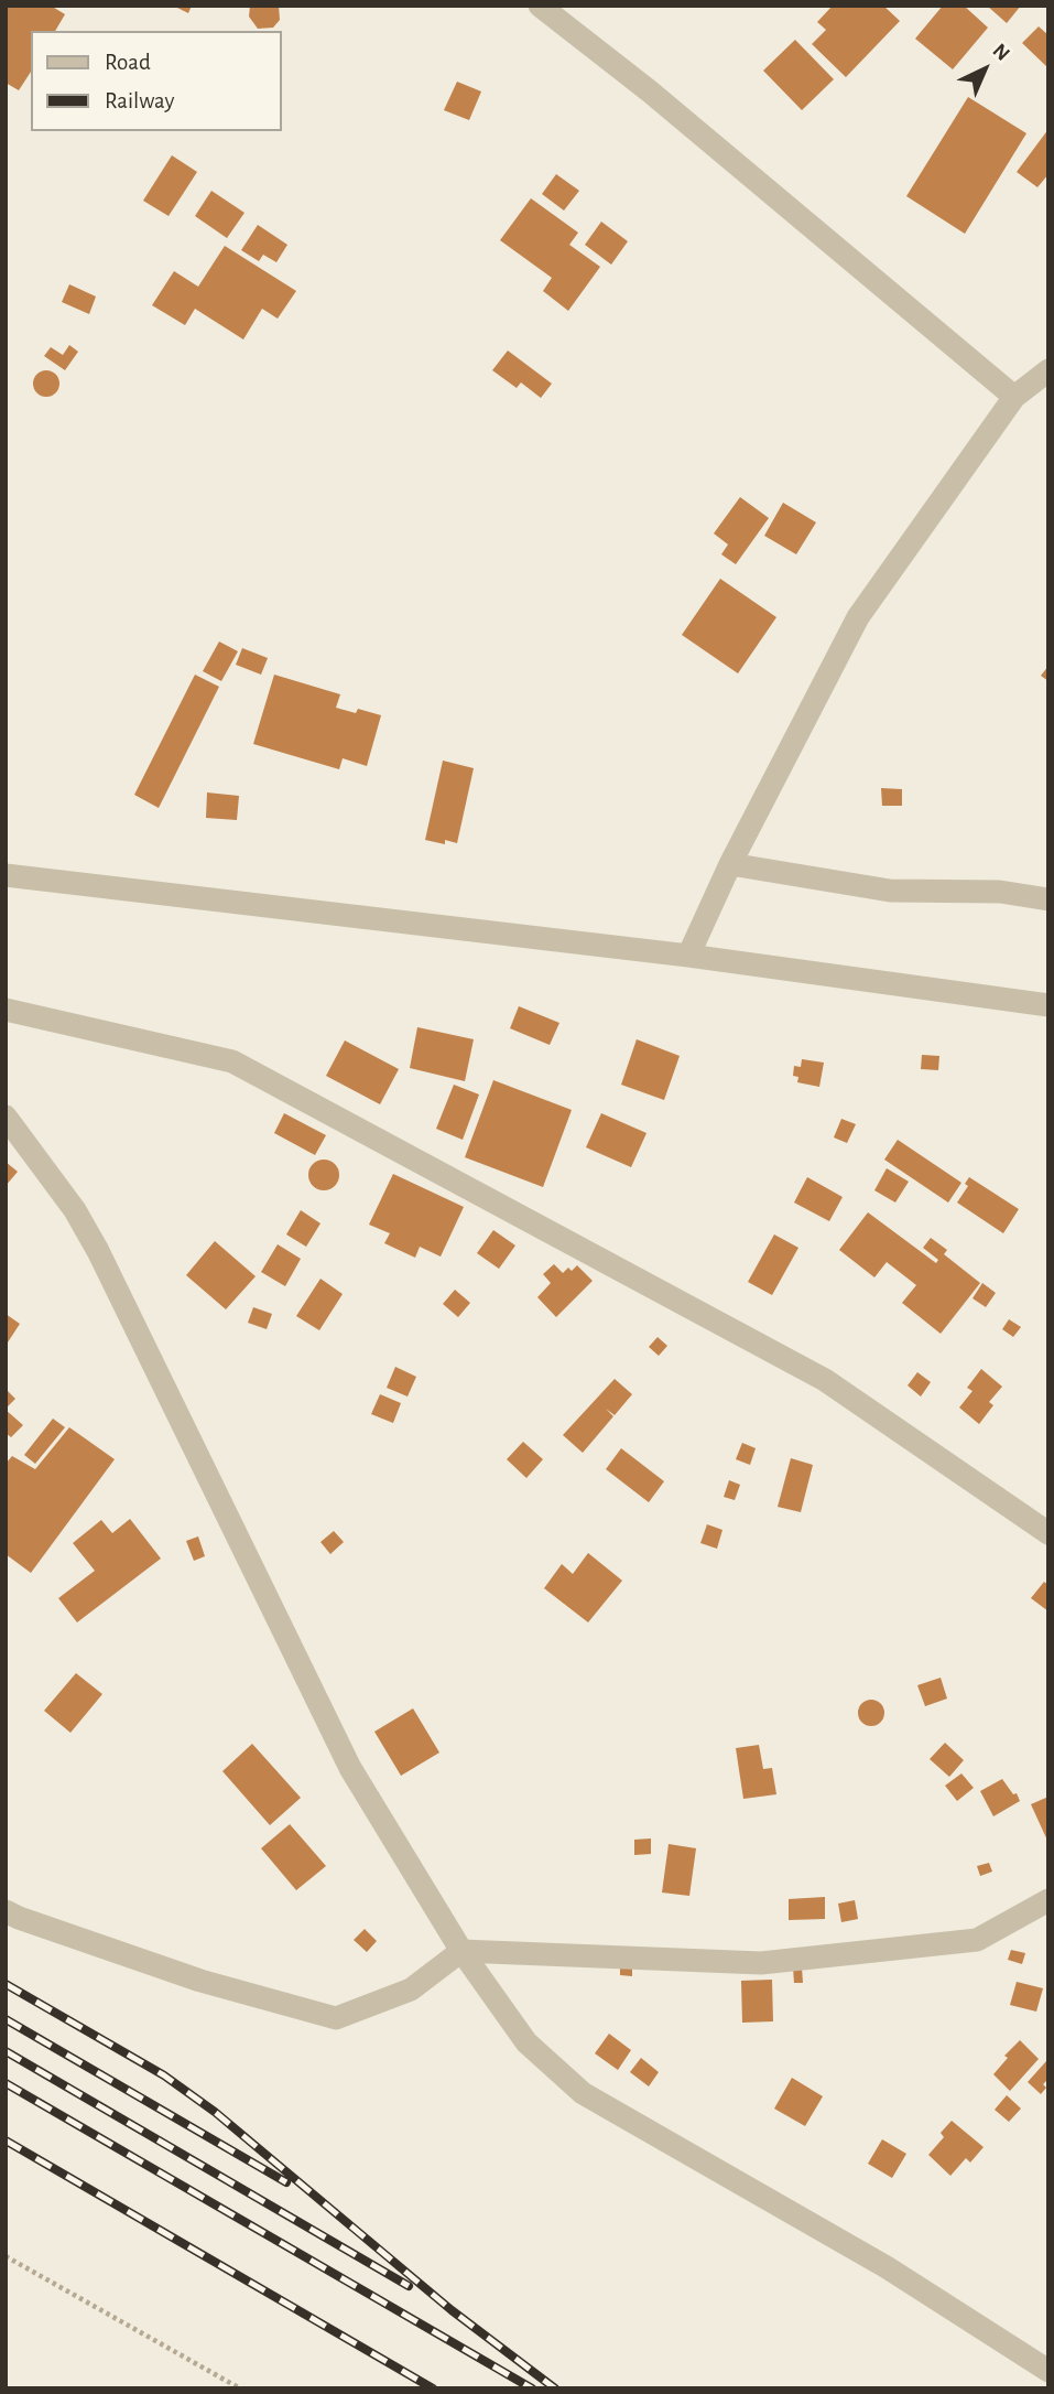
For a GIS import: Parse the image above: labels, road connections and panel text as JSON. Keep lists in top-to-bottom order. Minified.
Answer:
{"legend":["Road","Railway"],"north":"top right"}
